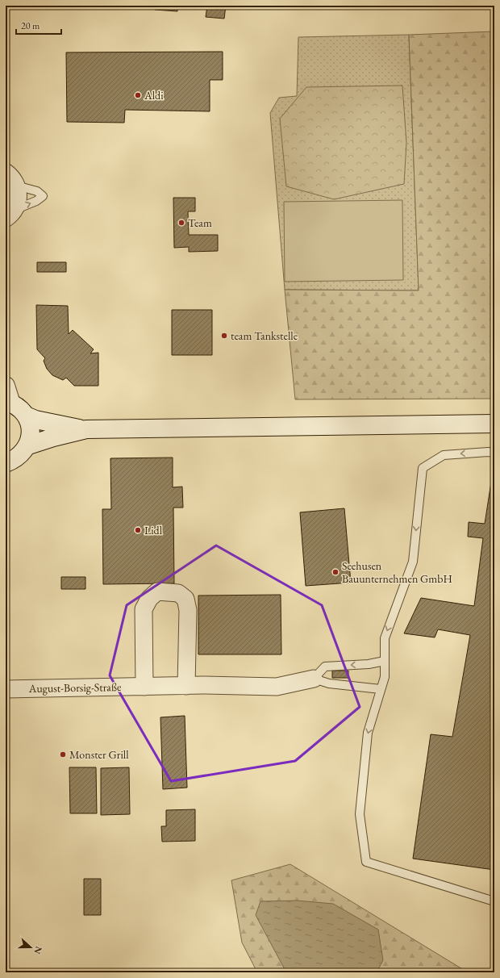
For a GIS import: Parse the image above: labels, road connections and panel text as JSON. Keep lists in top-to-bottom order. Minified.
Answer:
{"streets":{"street":["August-Borsig-Straße"]},"places":["Aldi","Team","team Tankstelle","Lidl","Seehusen Bauunternehmen GmbH","Monster Grill"],"scale_bar":"20 m","north":"right"}
